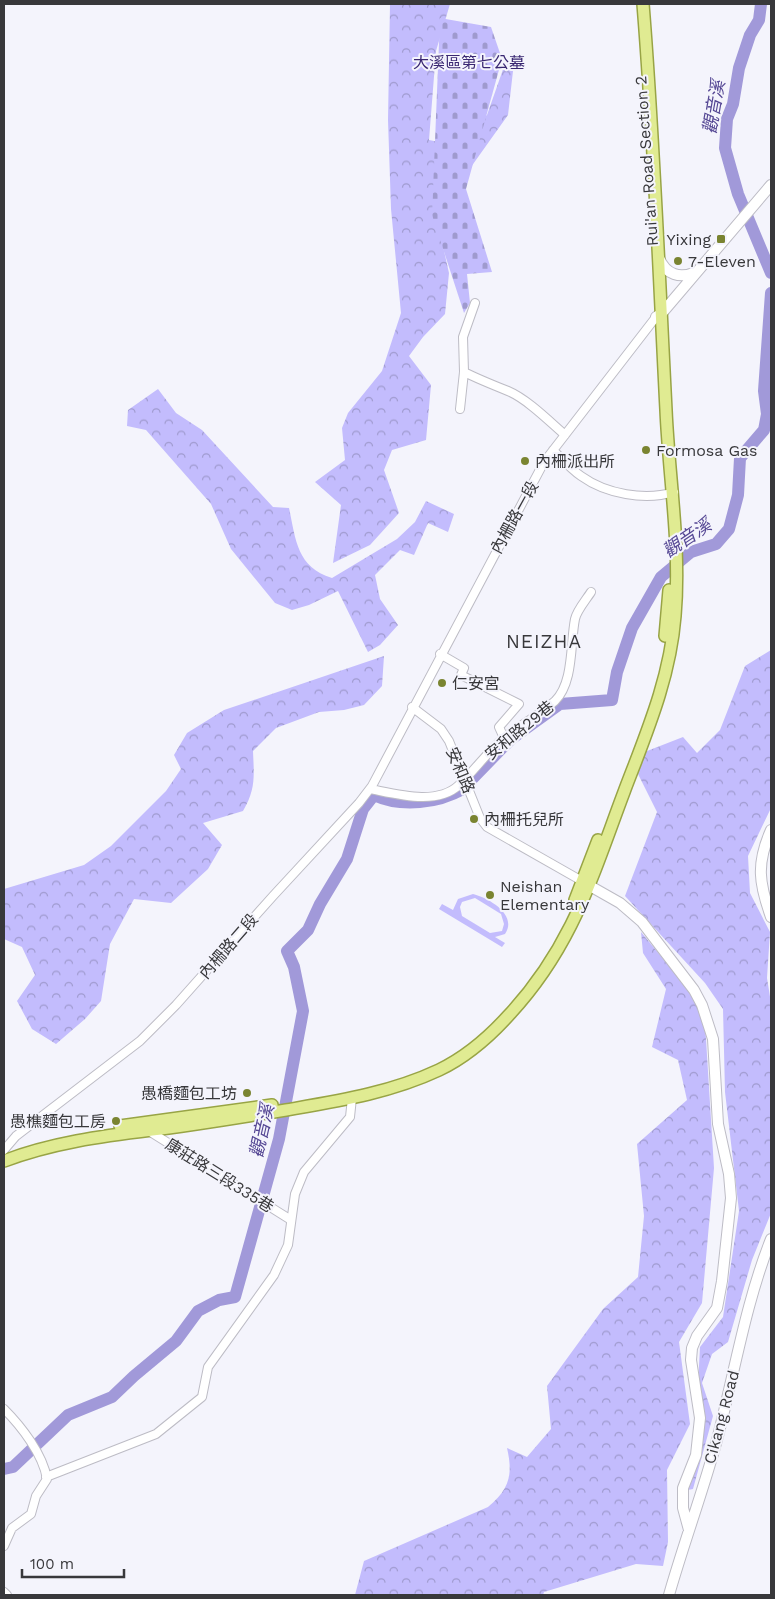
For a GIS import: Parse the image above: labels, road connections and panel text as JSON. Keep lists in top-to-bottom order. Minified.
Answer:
{"streets":{"main road":["Rui'an Road Section 2"],"street":["內柵路一段","安和路29巷","安和路","內柵路二段","康莊路三段335巷","Cikang Road"]},"crossings":[["Rui'an Road Section 2","內柵路一段"],["內柵路一段","安和路"],["內柵路一段","內柵路二段"],["安和路29巷","安和路"],["安和路29巷","內柵路二段"],["安和路","內柵路二段"]],"districts":["NEIZHA"],"water":["觀音溪"],"parks":["大溪區第七公墓"],"places":{"transit":["Yixing"],"other":["7-Eleven","Formosa Gas","內柵派出所","仁安宮","內柵托兒所","Neishan Elementary","愚橋麵包工坊","愚樵麵包工房"]},"scale_bar":"100 m"}
